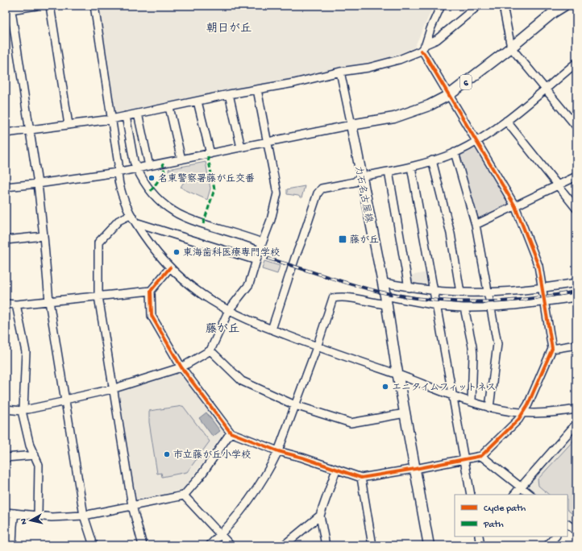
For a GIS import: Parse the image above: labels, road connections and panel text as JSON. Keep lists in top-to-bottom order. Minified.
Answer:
{"streets":{"main road":["6","力石名古屋線"]},"crossings":[["6","力石名古屋線"]],"districts":["朝日が丘","藤が丘"],"places":{"other":["名東警察署藤が丘交番","東海歯科医療専門学校","エニタイムフィットネス","市立藤が丘小学校"],"transit":["藤が丘"]},"legend":["Cycle path","Path"],"north":"left"}
